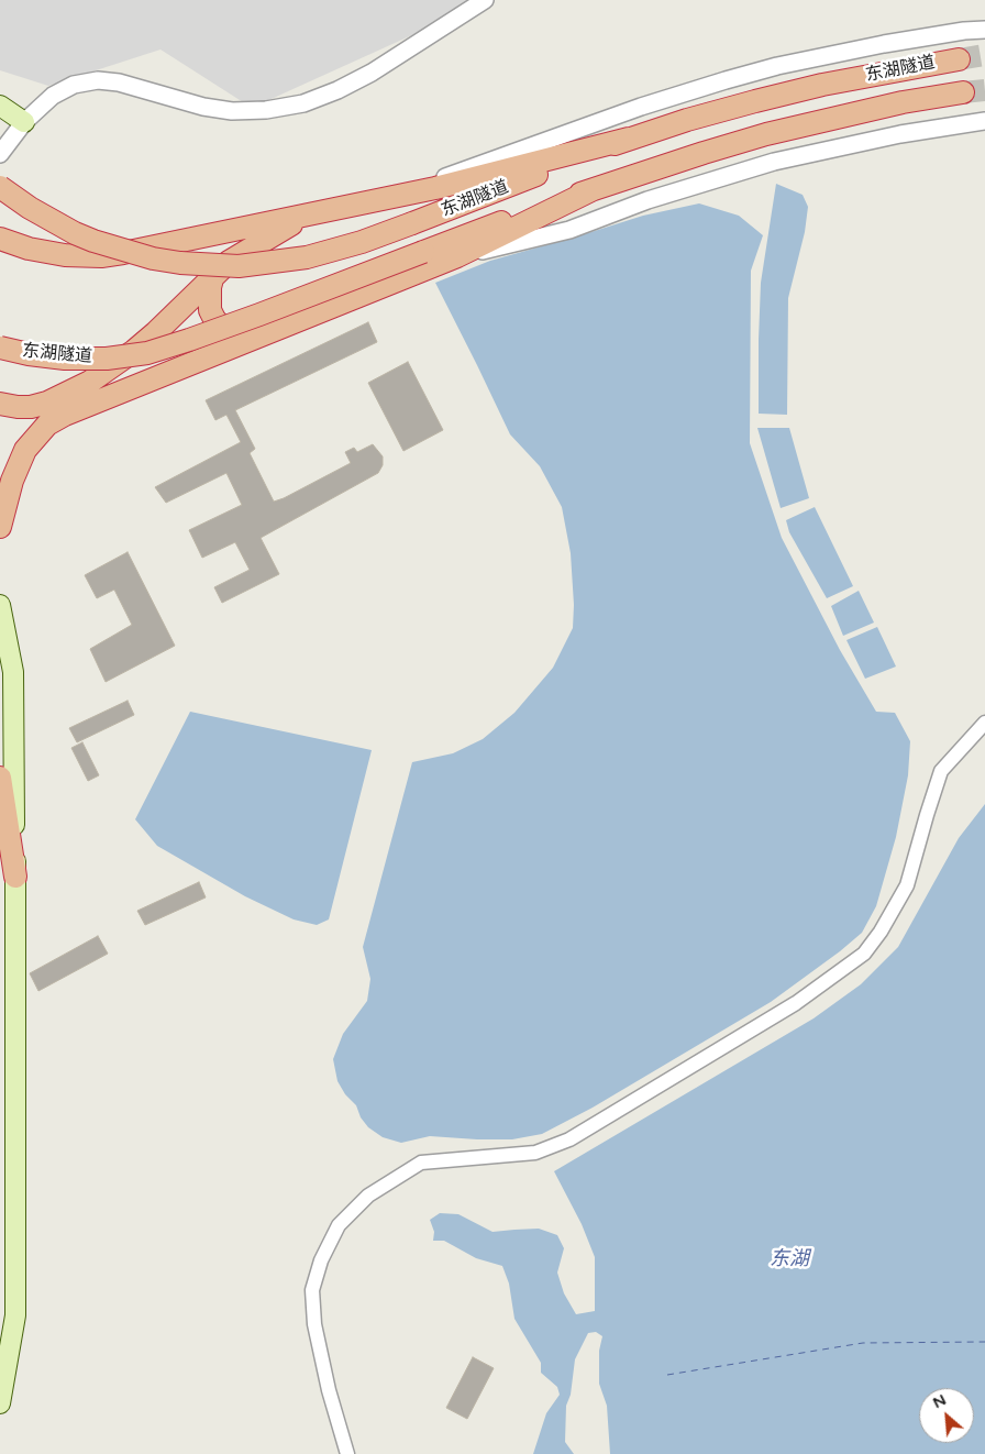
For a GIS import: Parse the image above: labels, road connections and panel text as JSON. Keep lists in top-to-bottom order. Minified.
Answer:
{"streets":{"highway":["东湖隧道"]},"water":["东湖"],"north":"top left"}
